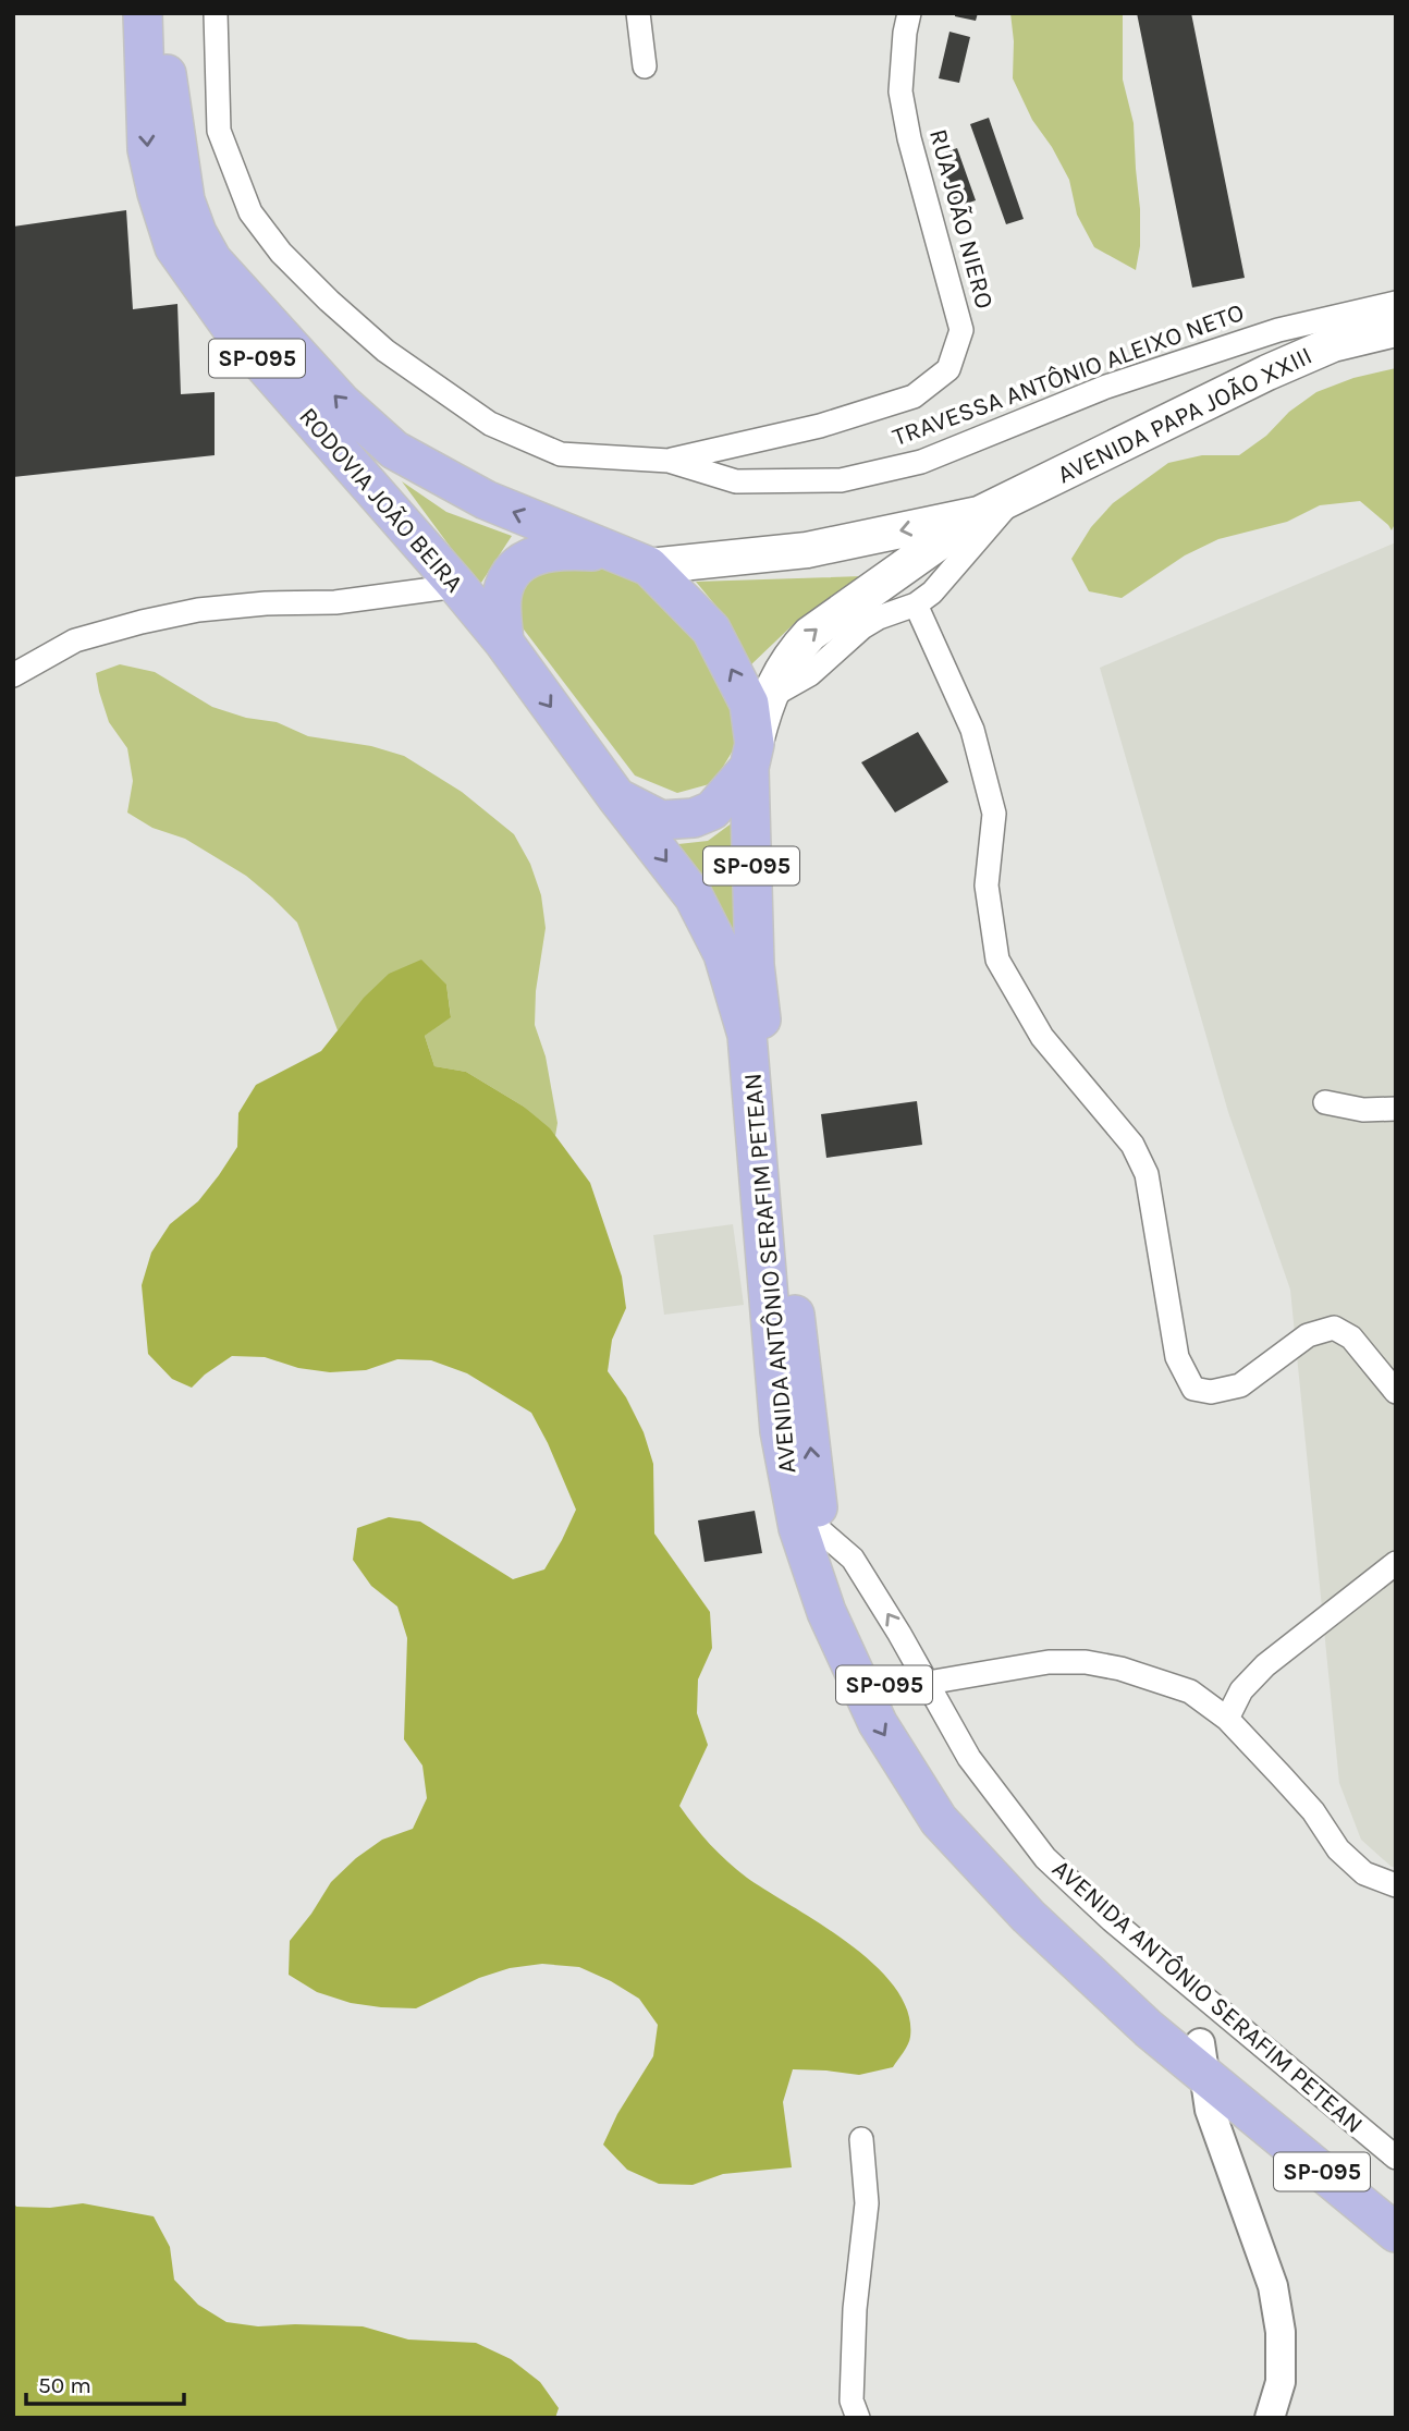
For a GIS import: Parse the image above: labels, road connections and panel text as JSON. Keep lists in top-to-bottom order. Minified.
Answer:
{"streets":{"main road":["SP-095","AVENIDA PAPA JOÃO XXIII","RODOVIA JOÃO BEIRA","AVENIDA ANTÔNIO SERAFIM PETEAN"],"street":["RUA JOÃO NIERO","TRAVESSA ANTÔNIO ALEIXO NETO"]},"crossings":[["RUA JOÃO NIERO","TRAVESSA ANTÔNIO ALEIXO NETO"],["AVENIDA PAPA JOÃO XXIII","RODOVIA JOÃO BEIRA"],["AVENIDA PAPA JOÃO XXIII","AVENIDA ANTÔNIO SERAFIM PETEAN"],["RODOVIA JOÃO BEIRA","AVENIDA ANTÔNIO SERAFIM PETEAN"]],"scale_bar":"50 m"}
